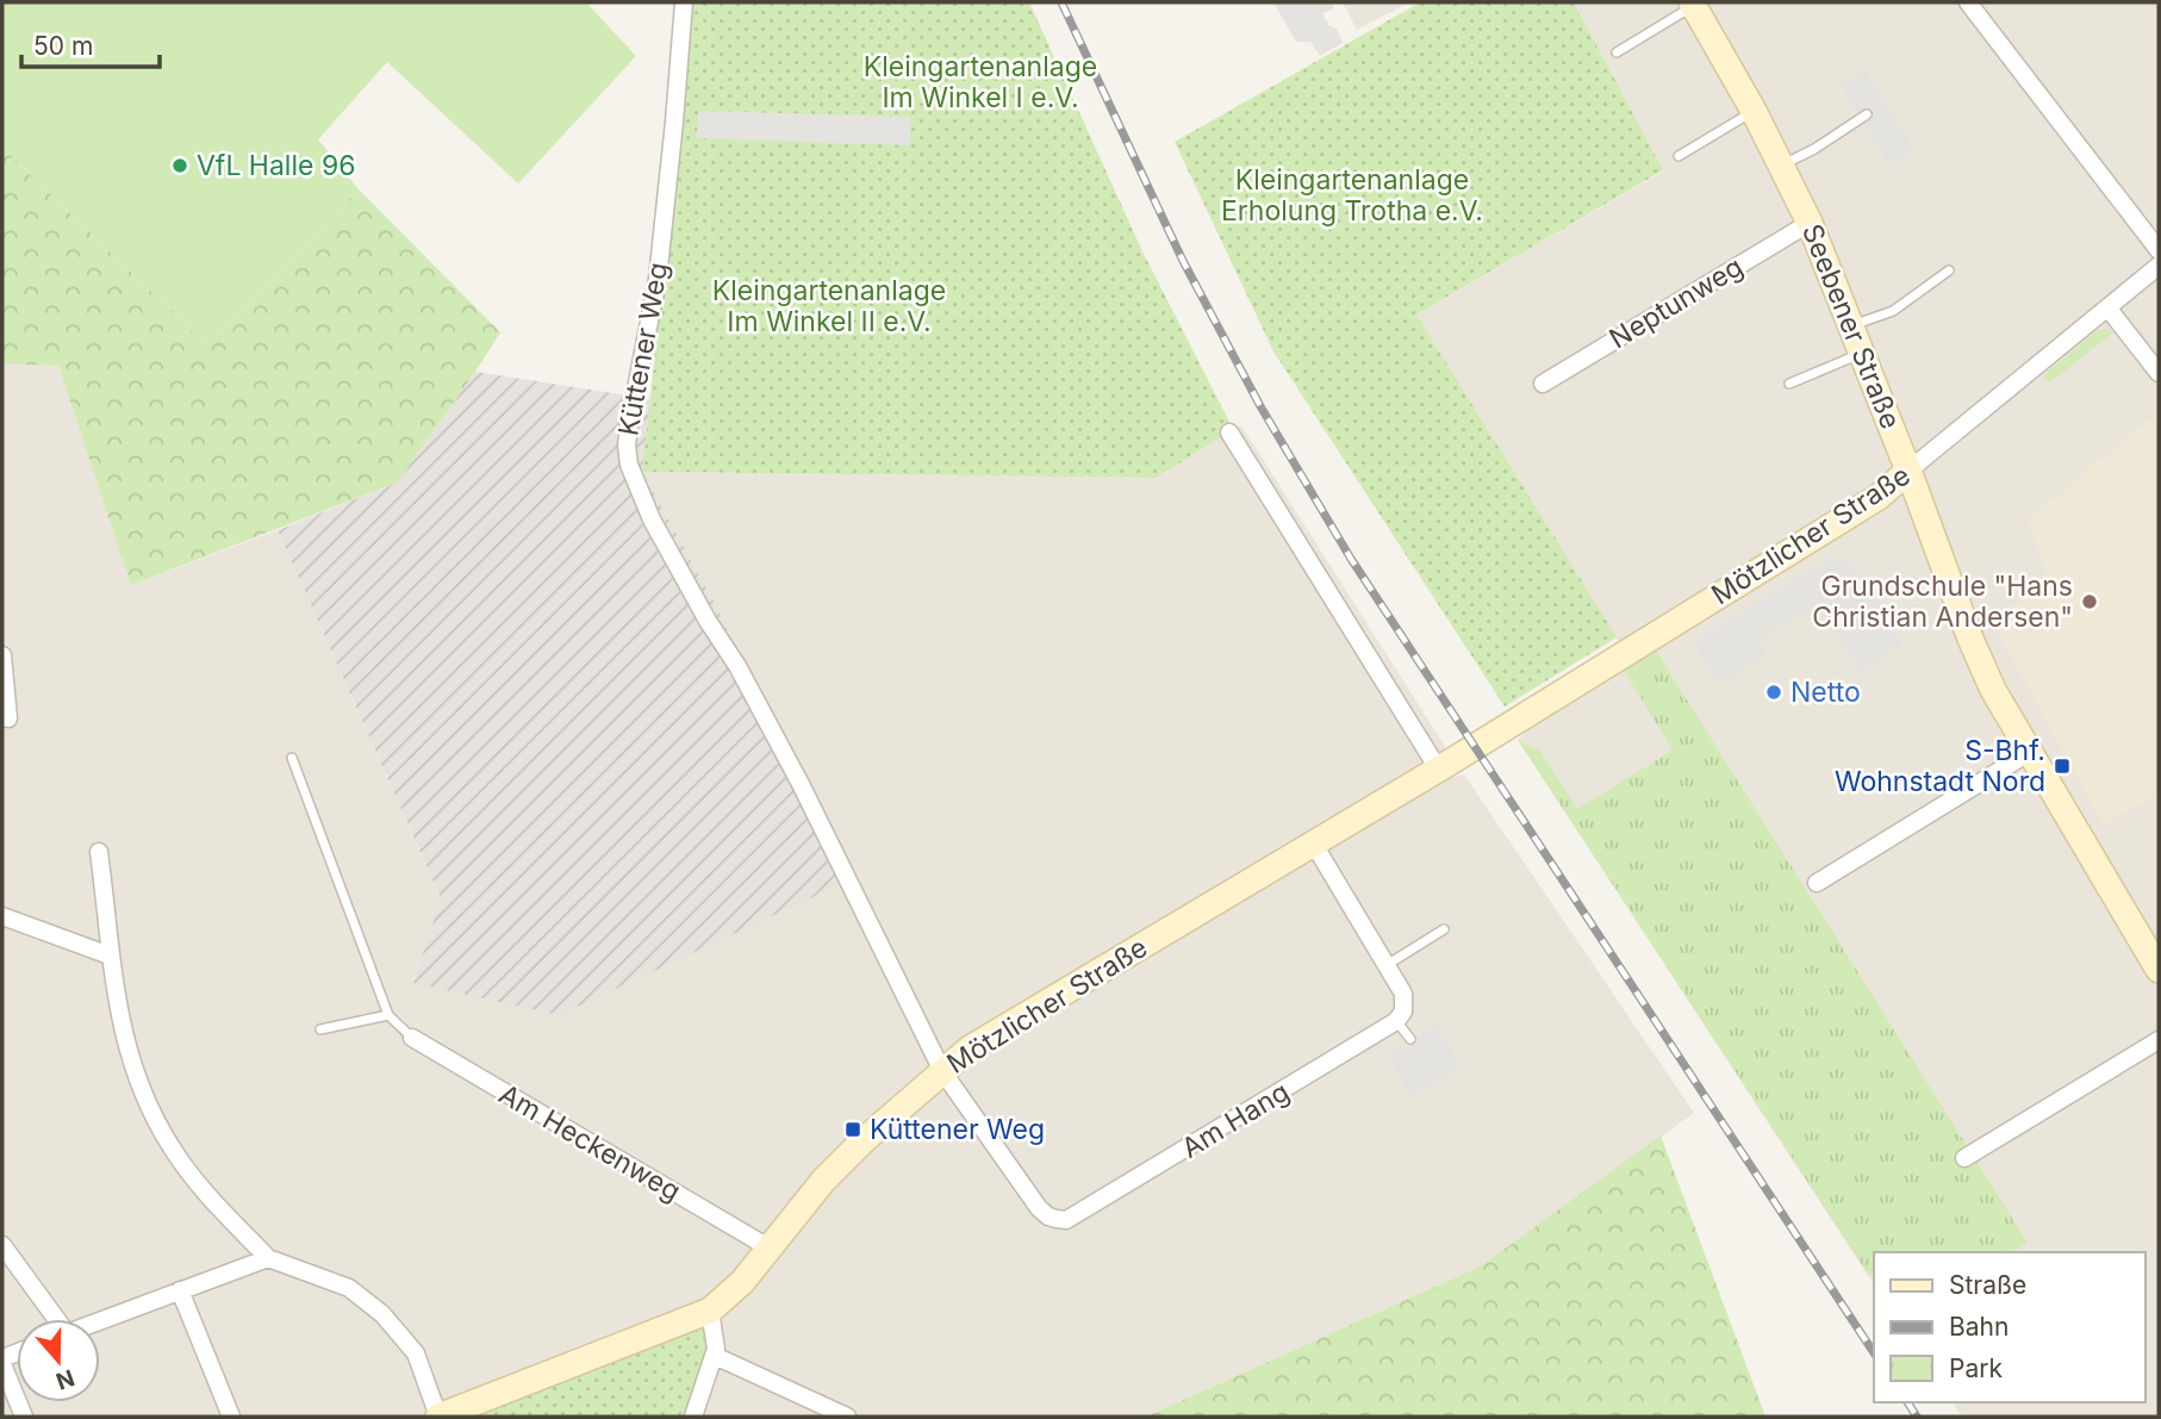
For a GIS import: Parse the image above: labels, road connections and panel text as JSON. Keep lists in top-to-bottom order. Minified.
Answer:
{"streets":{"street":["Neptunweg","Seebener Straße","Küttener Weg","Mötzlicher Straße","Am Hang","Am Heckenweg"]},"crossings":[["Neptunweg","Seebener Straße"],["Seebener Straße","Mötzlicher Straße"],["Küttener Weg","Mötzlicher Straße"],["Küttener Weg","Am Hang"],["Mötzlicher Straße","Am Hang"],["Mötzlicher Straße","Am Heckenweg"]],"parks":["Kleingartenanlage Im Winkel I e.V.","Kleingartenanlage Erholung Trotha e.V.","Kleingartenanlage Im Winkel II e.V."],"places":{"other":["VfL Halle 96","Grundschule \"Hans Christian Andersen\"","Netto"],"transit":["S-Bhf. Wohnstadt Nord","Küttener Weg"]},"legend":["Straße","Bahn","Park"],"scale_bar":"50 m","north":"bottom"}
